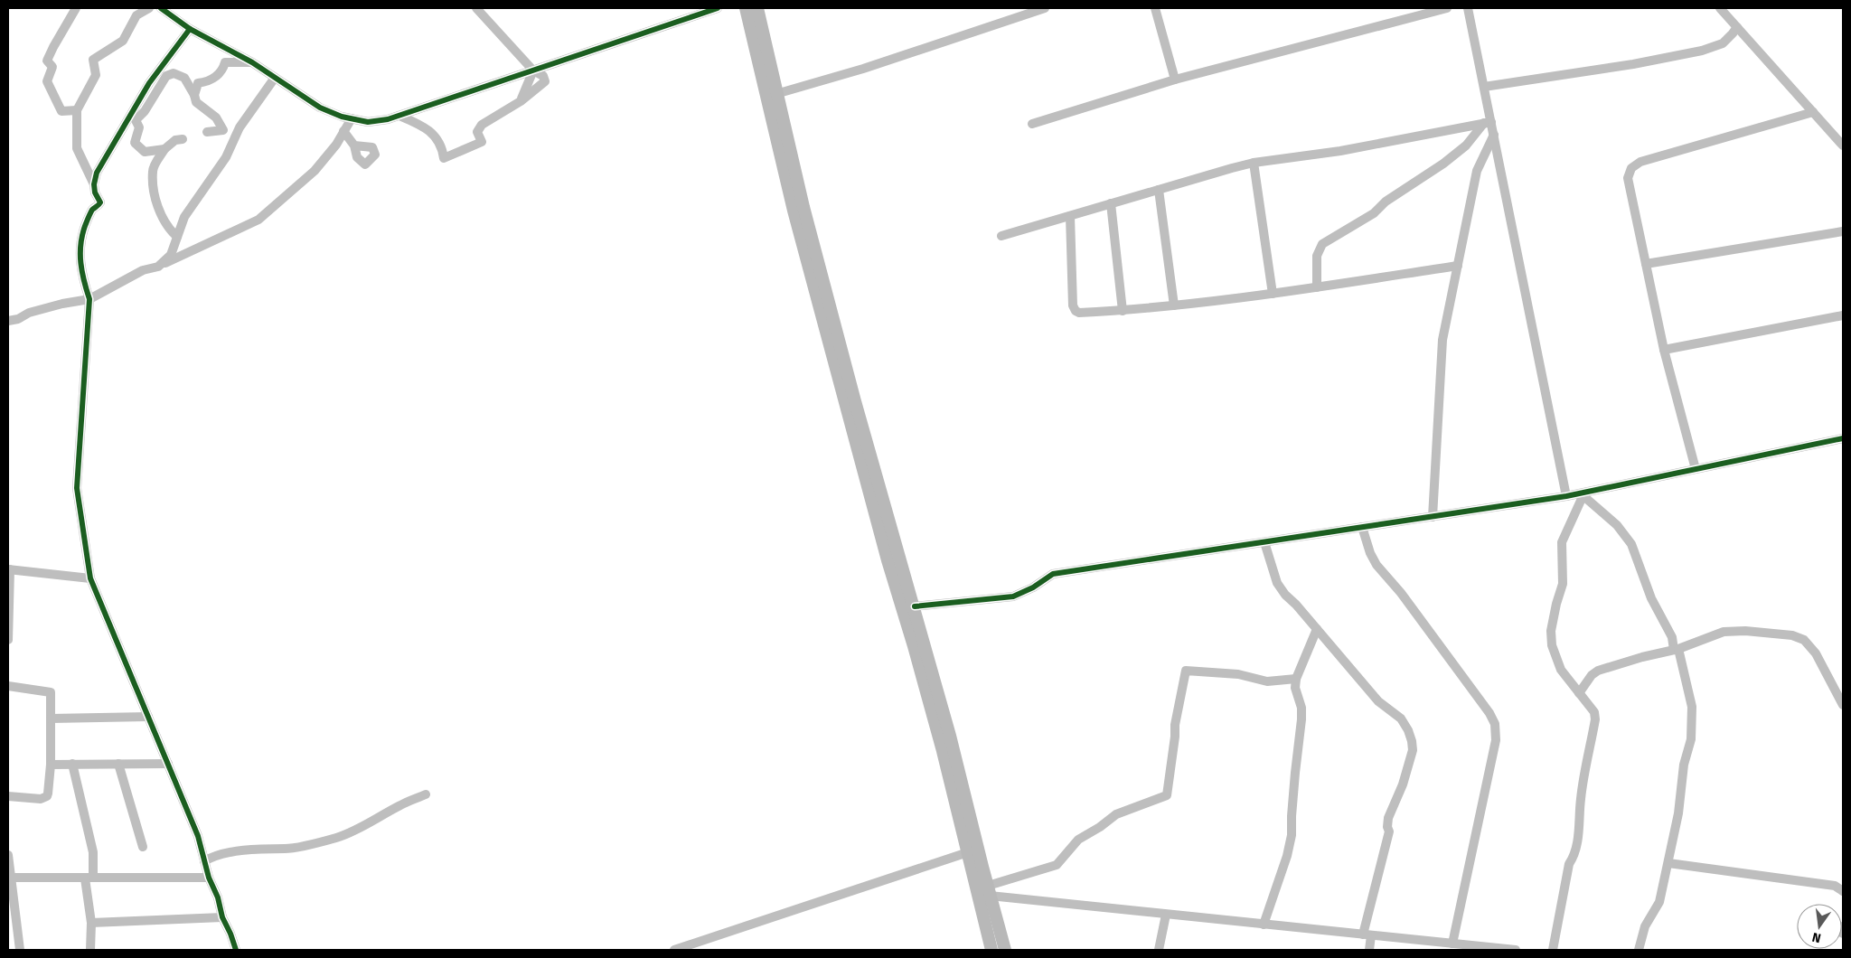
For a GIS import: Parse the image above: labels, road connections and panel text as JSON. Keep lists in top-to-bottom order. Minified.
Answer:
{"north":"bottom"}
